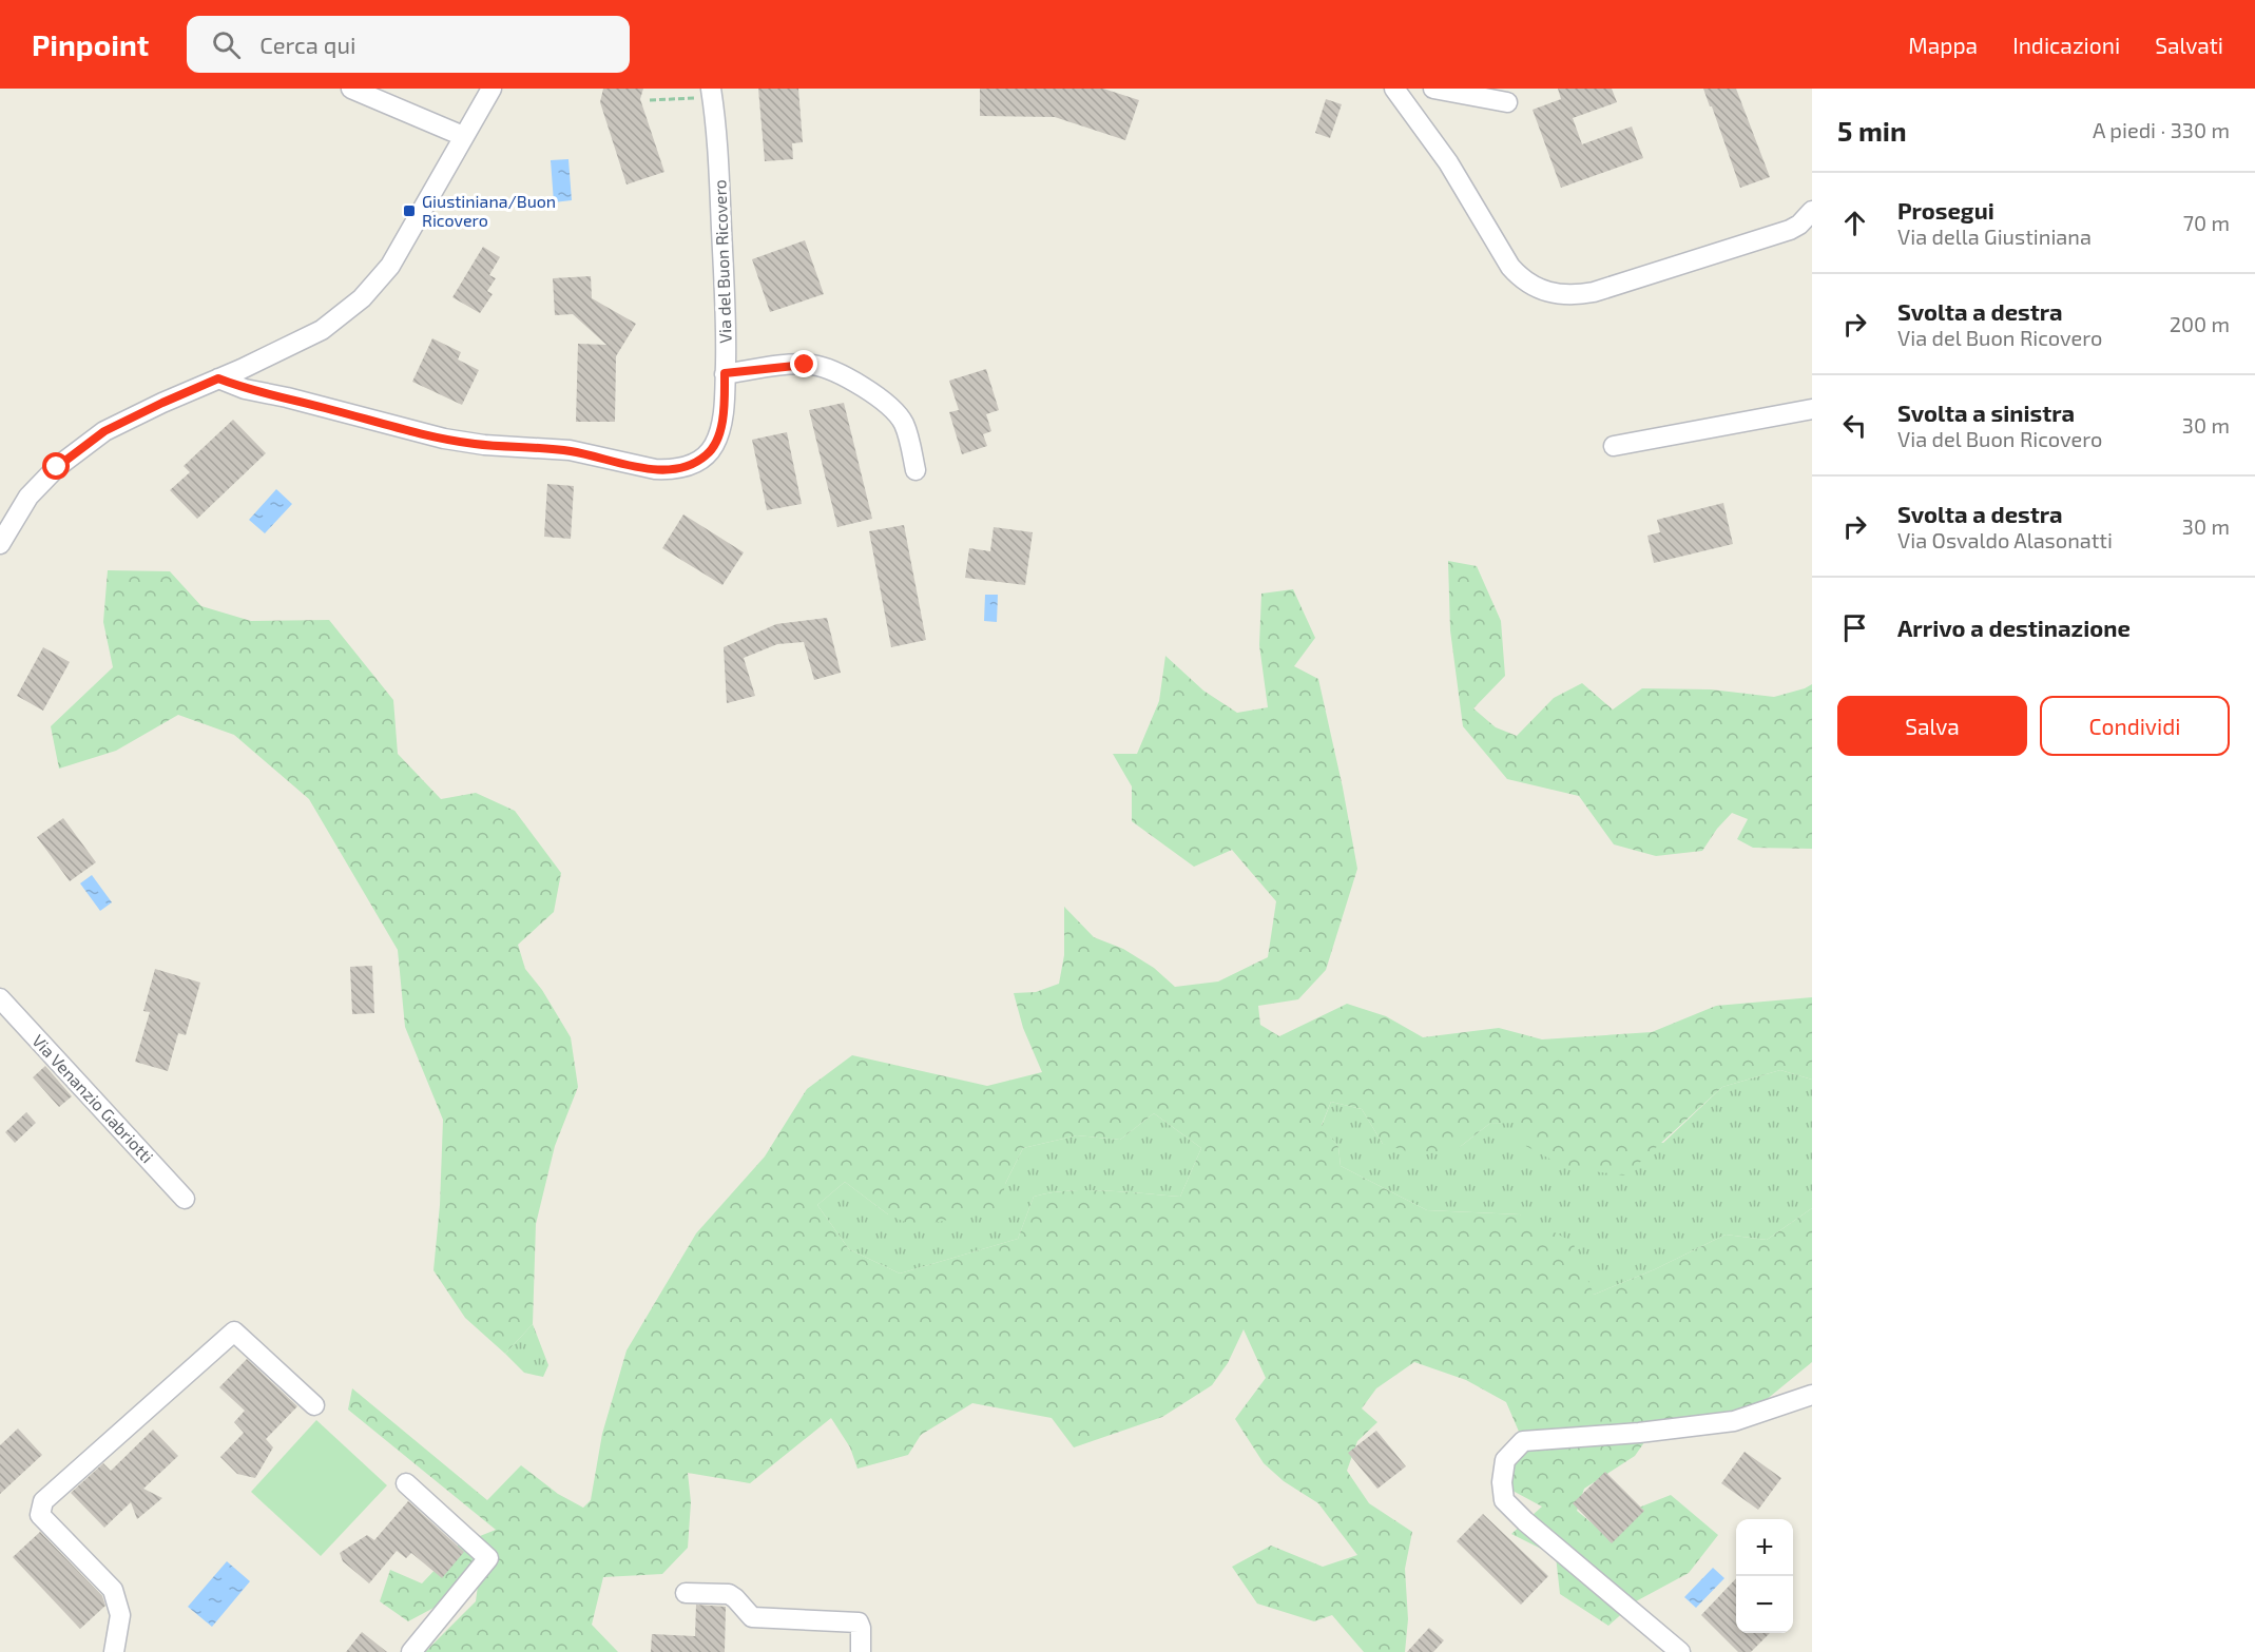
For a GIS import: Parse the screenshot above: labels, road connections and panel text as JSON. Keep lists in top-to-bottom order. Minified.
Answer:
{"streets":{"street":["Via del Buon Ricovero","Via Venanzio Gabriotti"]},"places":{"transit":["Giustiniana/Buon Ricovero"]},"page":{"header":"Pinpoint","search":"Cerca qui","nav":["Mappa","Indicazioni","Salvati"],"heading":["5 min","A piedi · 330 m"],"list":[["Prosegui","Via della Giustiniana","70 m"],["Svolta a destra","Via del Buon Ricovero","200 m"],["Svolta a sinistra","Via del Buon Ricovero","30 m"],["Svolta a destra","Via Osvaldo Alasonatti","30 m"],"Arrivo a destinazione"],"buttons":["Salva","Condividi"],"map_buttons":["+","−"]}}
